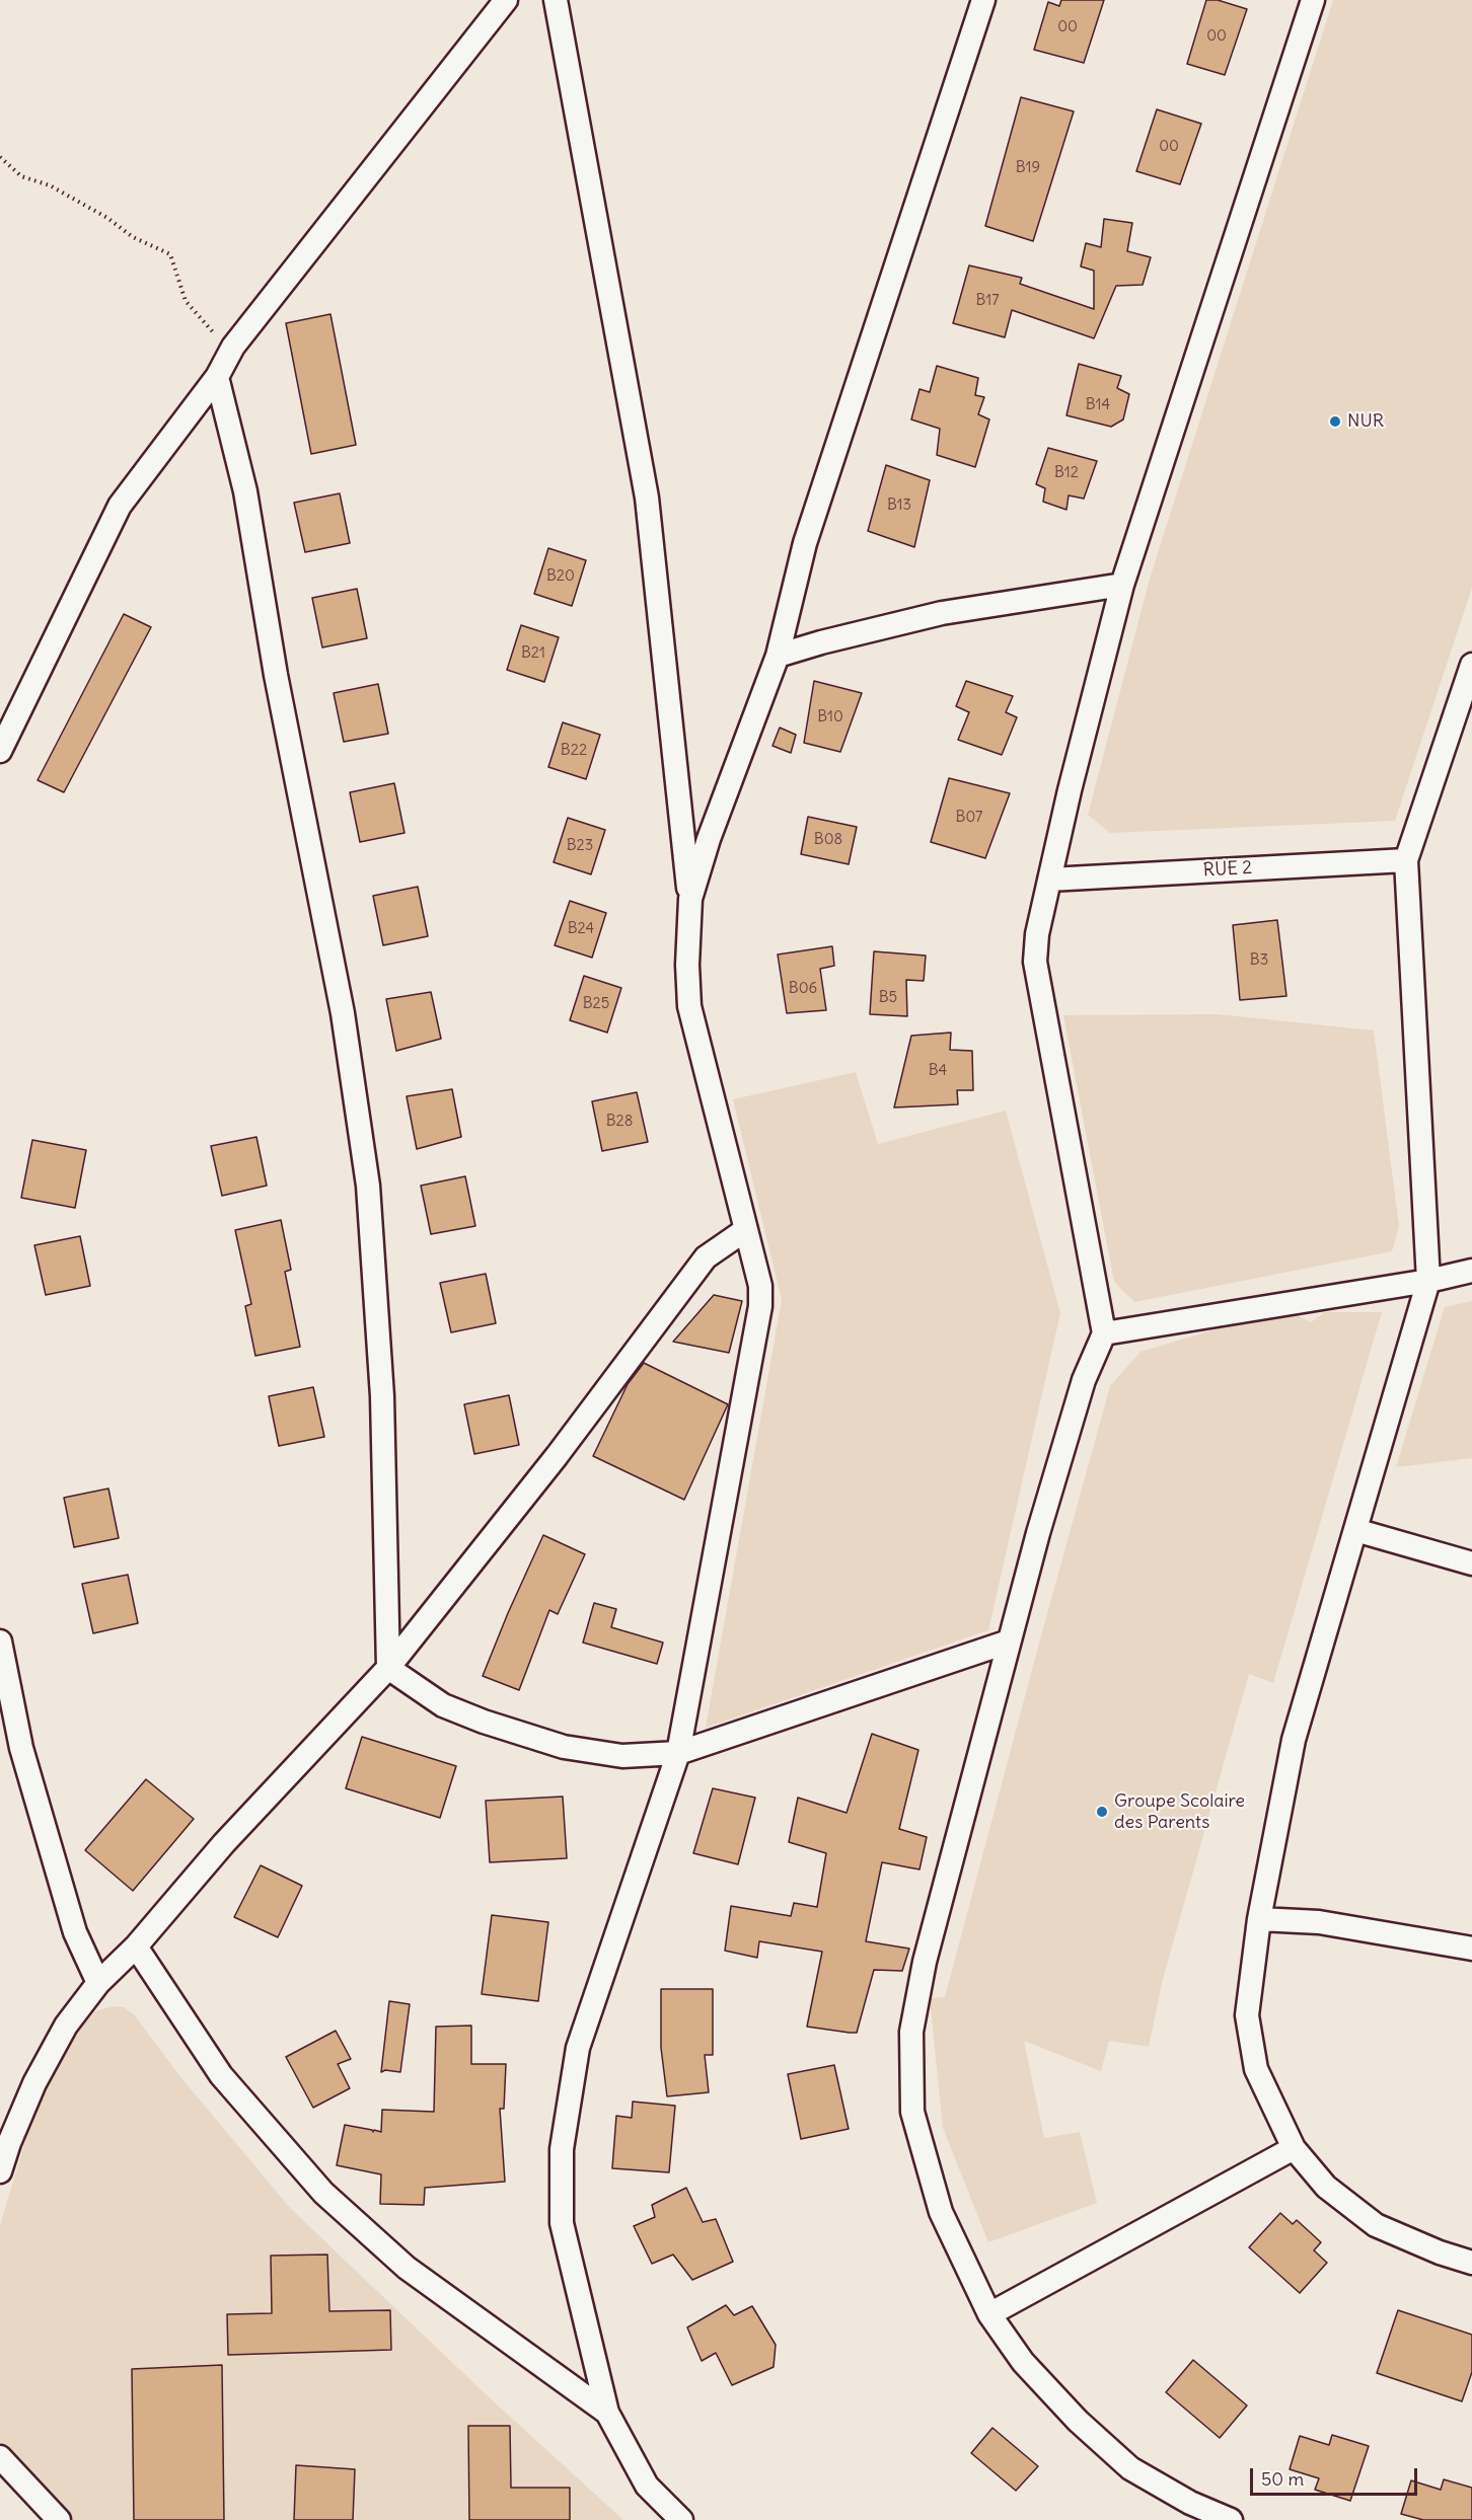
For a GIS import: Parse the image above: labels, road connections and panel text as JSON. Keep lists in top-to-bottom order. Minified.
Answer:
{"streets":{"street":["RUE 2"]},"places":["NUR","Groupe Scolaire des Parents"],"house_numbers":["00","00","00","B19","B17","B14","B12","B13","B20","B21","B10","B22","B07","B08","B23","B24","B3","B06","B5","B25","B4","B28"],"scale_bar":"50 m"}
